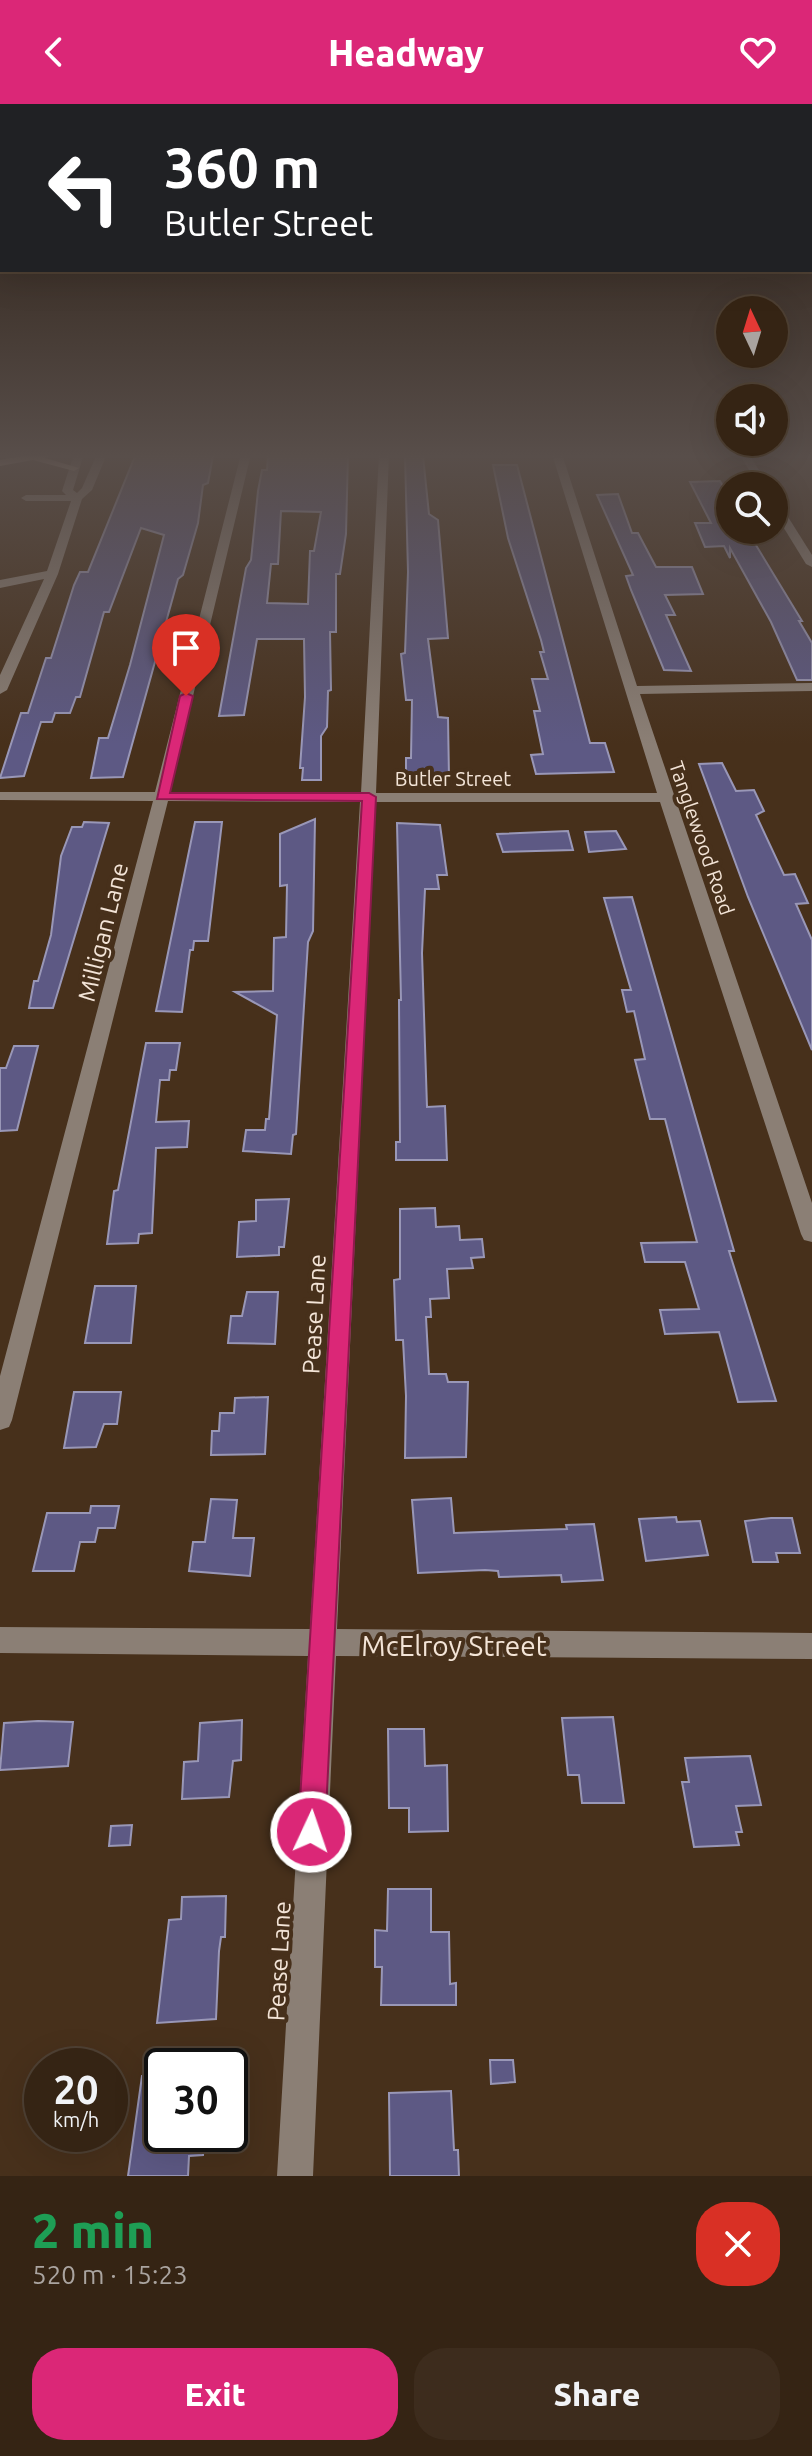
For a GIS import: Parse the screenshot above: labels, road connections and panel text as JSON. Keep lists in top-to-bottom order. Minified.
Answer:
{"streets":{"street":["Butler Street","Tanglewood Road","Milligan Lane","Pease Lane","McElroy Street"]},"crossings":[["Butler Street","Tanglewood Road"],["Butler Street","Milligan Lane"],["Butler Street","Pease Lane"],["Pease Lane","McElroy Street"]],"north":"top","page":{"header":"Headway","turn":["360 m","Butler Street"],"speed":"20 km/h","limit":"30","heading":["2 min","520 m · 15:23"],"buttons":["Exit","Share"]}}
